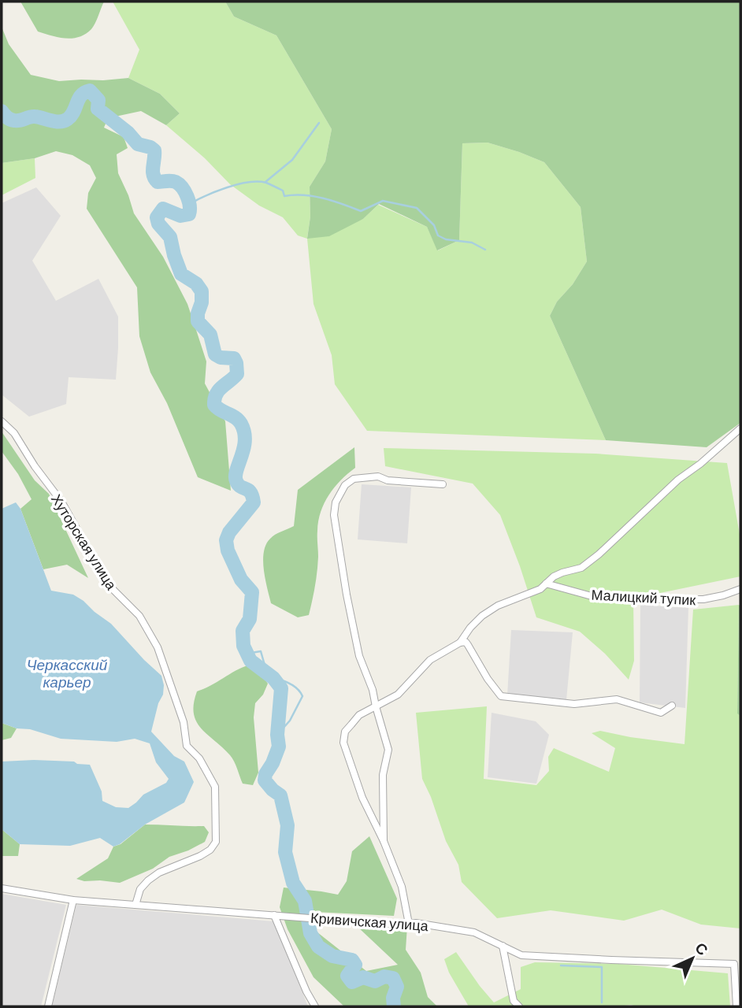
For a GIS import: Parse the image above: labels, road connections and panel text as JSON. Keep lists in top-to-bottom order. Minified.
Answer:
{"streets":{"street":["Хуторская улица","Малицкий тупик","Кривичская улица"]},"crossings":[["Хуторская улица","Кривичская улица"]],"water":["Черкасский карьер"],"north":"top right"}
